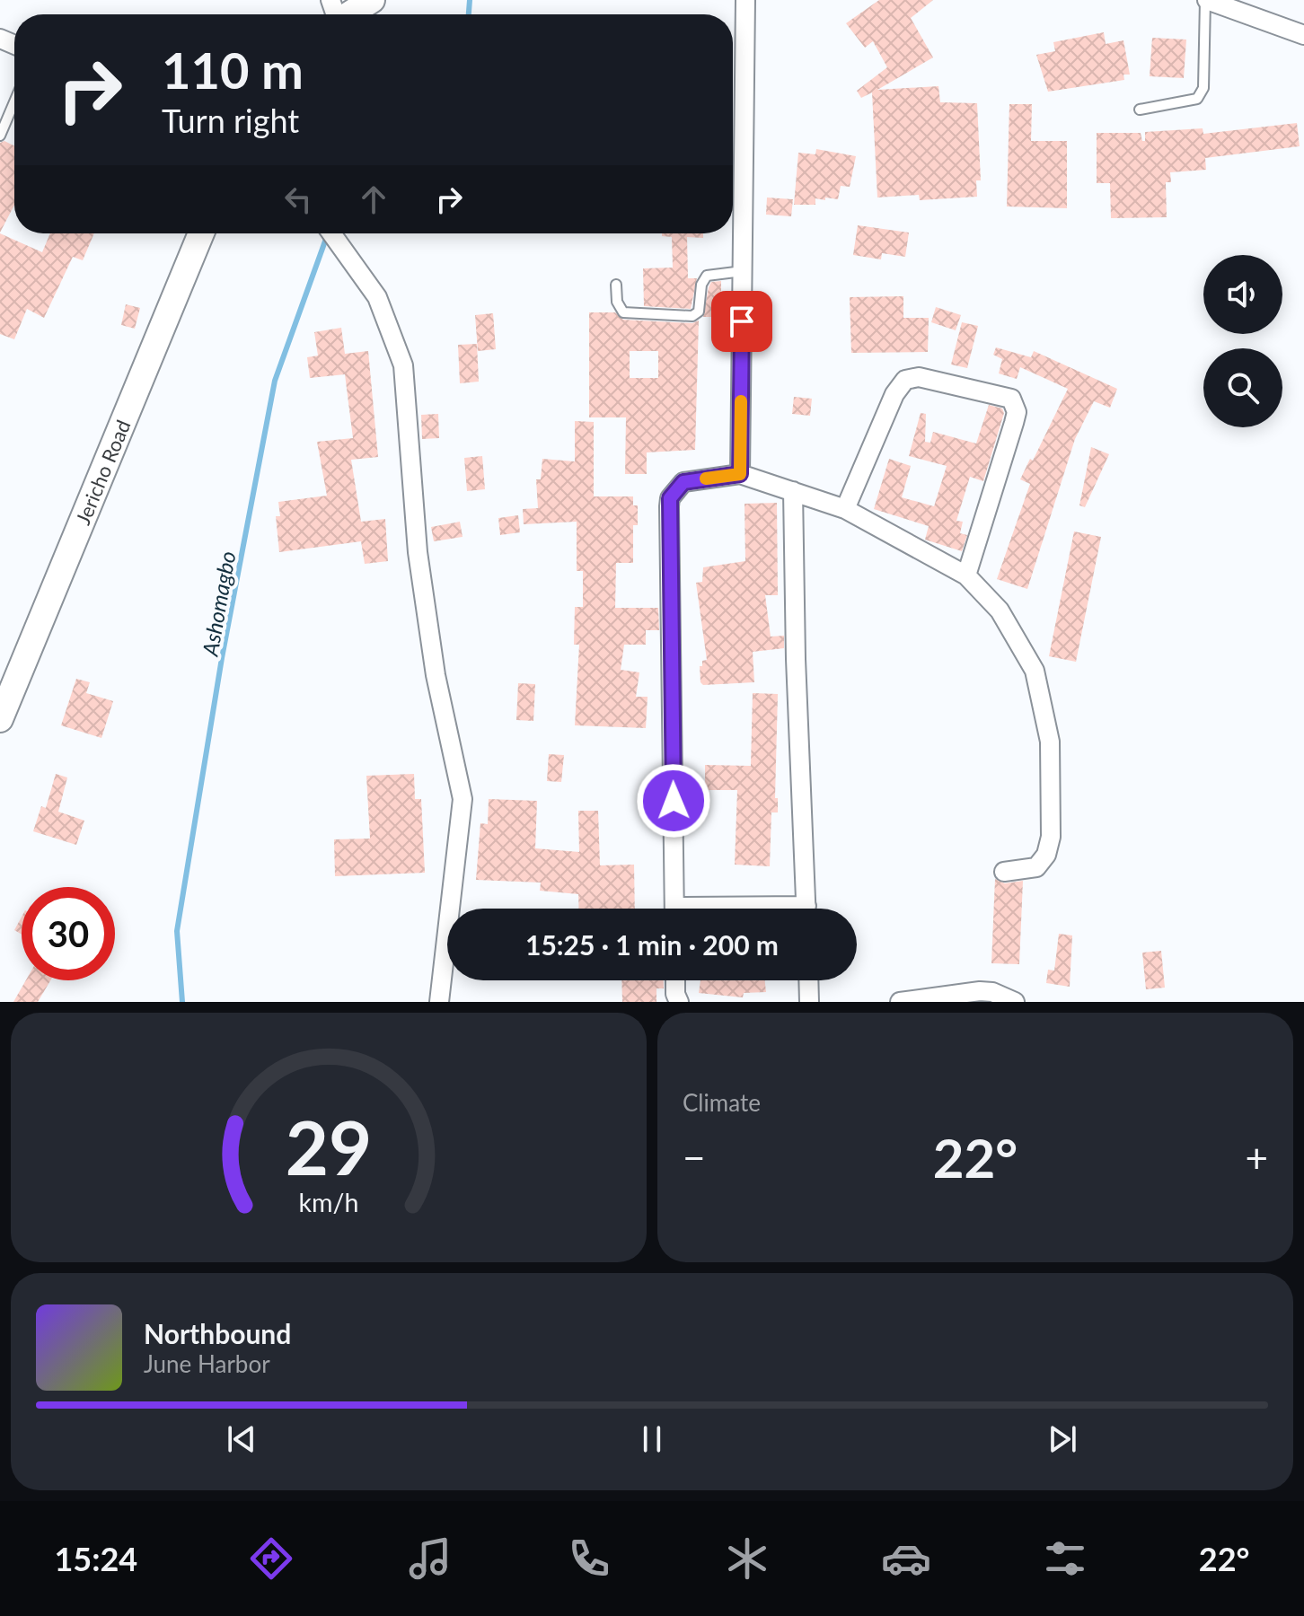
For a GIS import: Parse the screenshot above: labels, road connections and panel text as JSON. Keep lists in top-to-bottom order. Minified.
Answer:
{"streets":{"street":["Jericho Road"]},"water":["Ashomagbo"],"page":{"turn":["110 m","Turn right"],"limit":"30","trip":"15:25 · 1 min · 200 m","tile":"Climate","heat":["−","22°","+"],"song":["Northbound","June Harbor"],"tabs":["15:24","22°"],"gauge":["29","km/h"]}}
